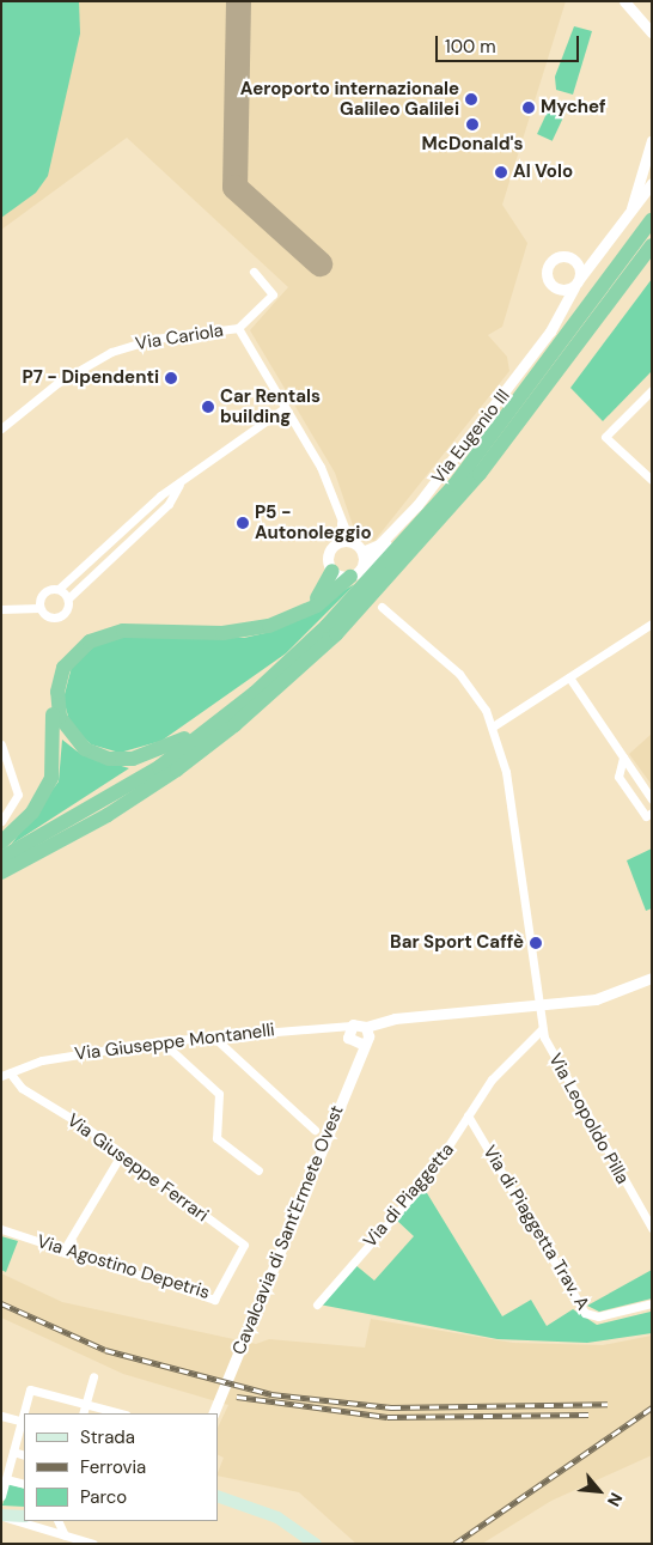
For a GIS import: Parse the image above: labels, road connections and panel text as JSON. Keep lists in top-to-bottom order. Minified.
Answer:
{"streets":{"street":["Via Cariola","Via Eugenio III","Via Giuseppe Montanelli","Via Leopoldo Pilla","Via Giuseppe Ferrari","Via di Piaggetta","Via di Piaggetta Trav. A","Cavalcavia di Sant'Ermete Ovest","Via Agostino Depetris"]},"crossings":[["Via Cariola","Via Eugenio III"],["Via Giuseppe Montanelli","Via Giuseppe Ferrari"],["Via Leopoldo Pilla","Via di Piaggetta"],["Via Giuseppe Ferrari","Via Agostino Depetris"],["Via di Piaggetta","Via di Piaggetta Trav. A"]],"places":["Aeroporto internazionale Galileo Galilei","Mychef","McDonald's","Al Volo","P7 - Dipendenti","Car Rentals building","P5 - Autonoleggio","Bar Sport Caffè"],"legend":["Strada","Ferrovia","Parco"],"scale_bar":"100 m","north":"bottom right"}
